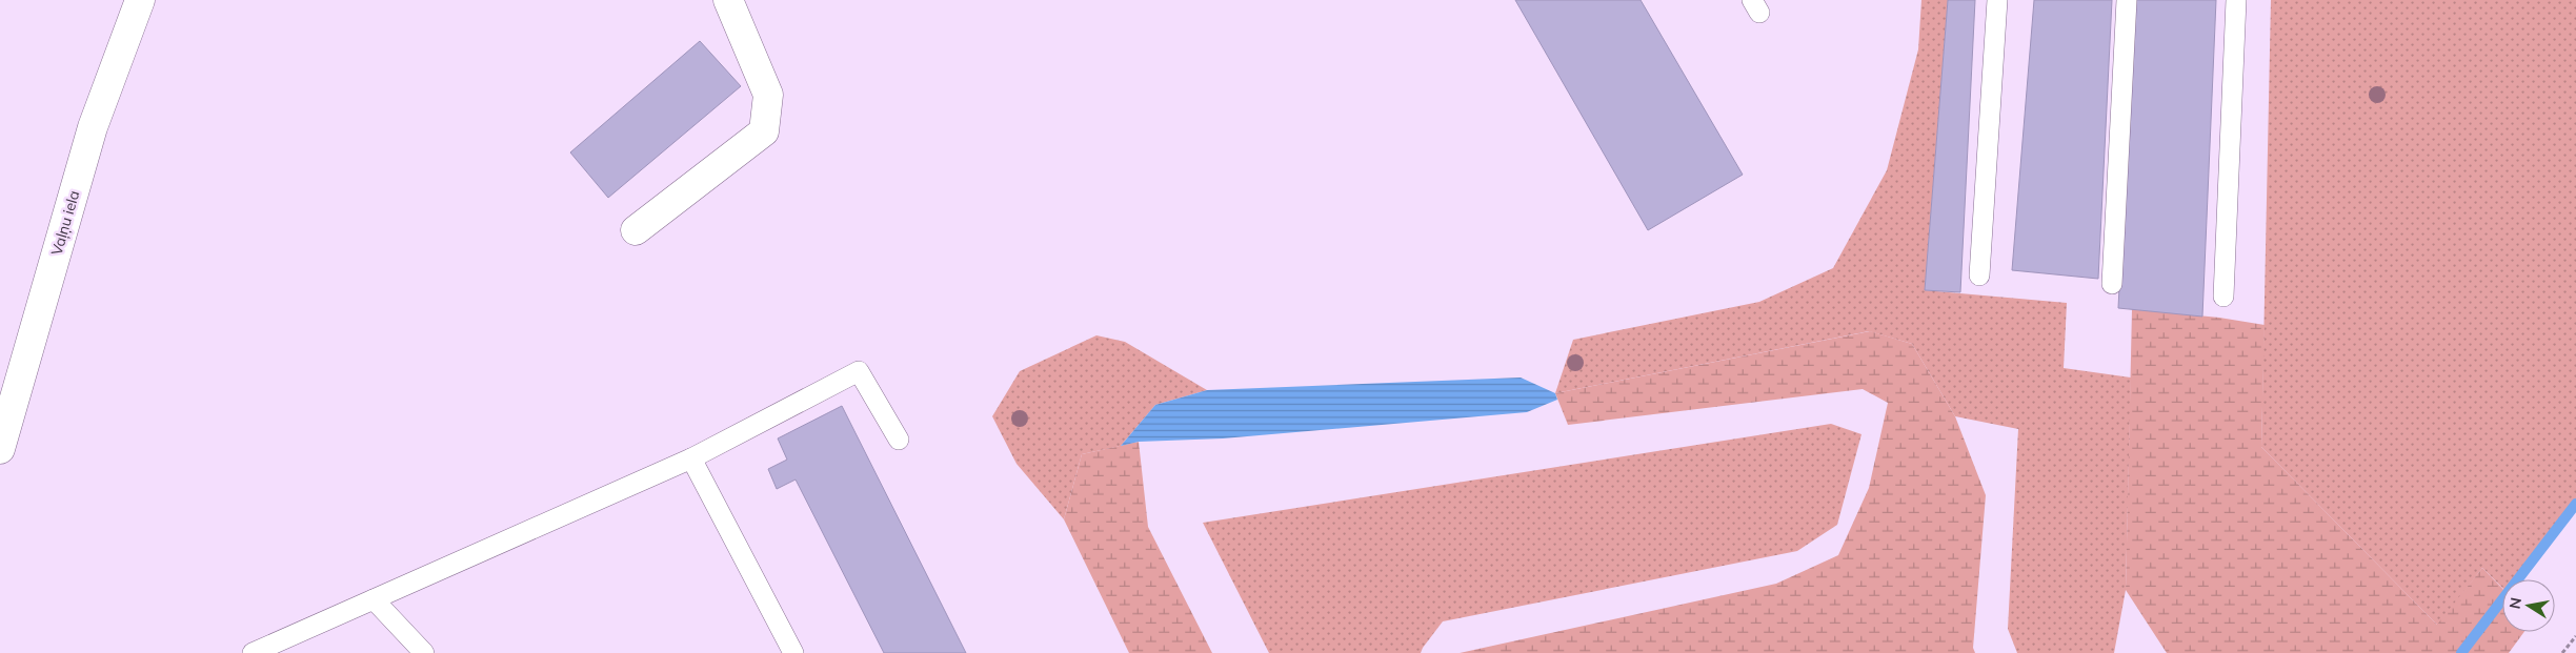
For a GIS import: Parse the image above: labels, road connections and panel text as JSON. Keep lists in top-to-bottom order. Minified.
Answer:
{"streets":{"street":["Vaļņu iela"]},"north":"left"}
